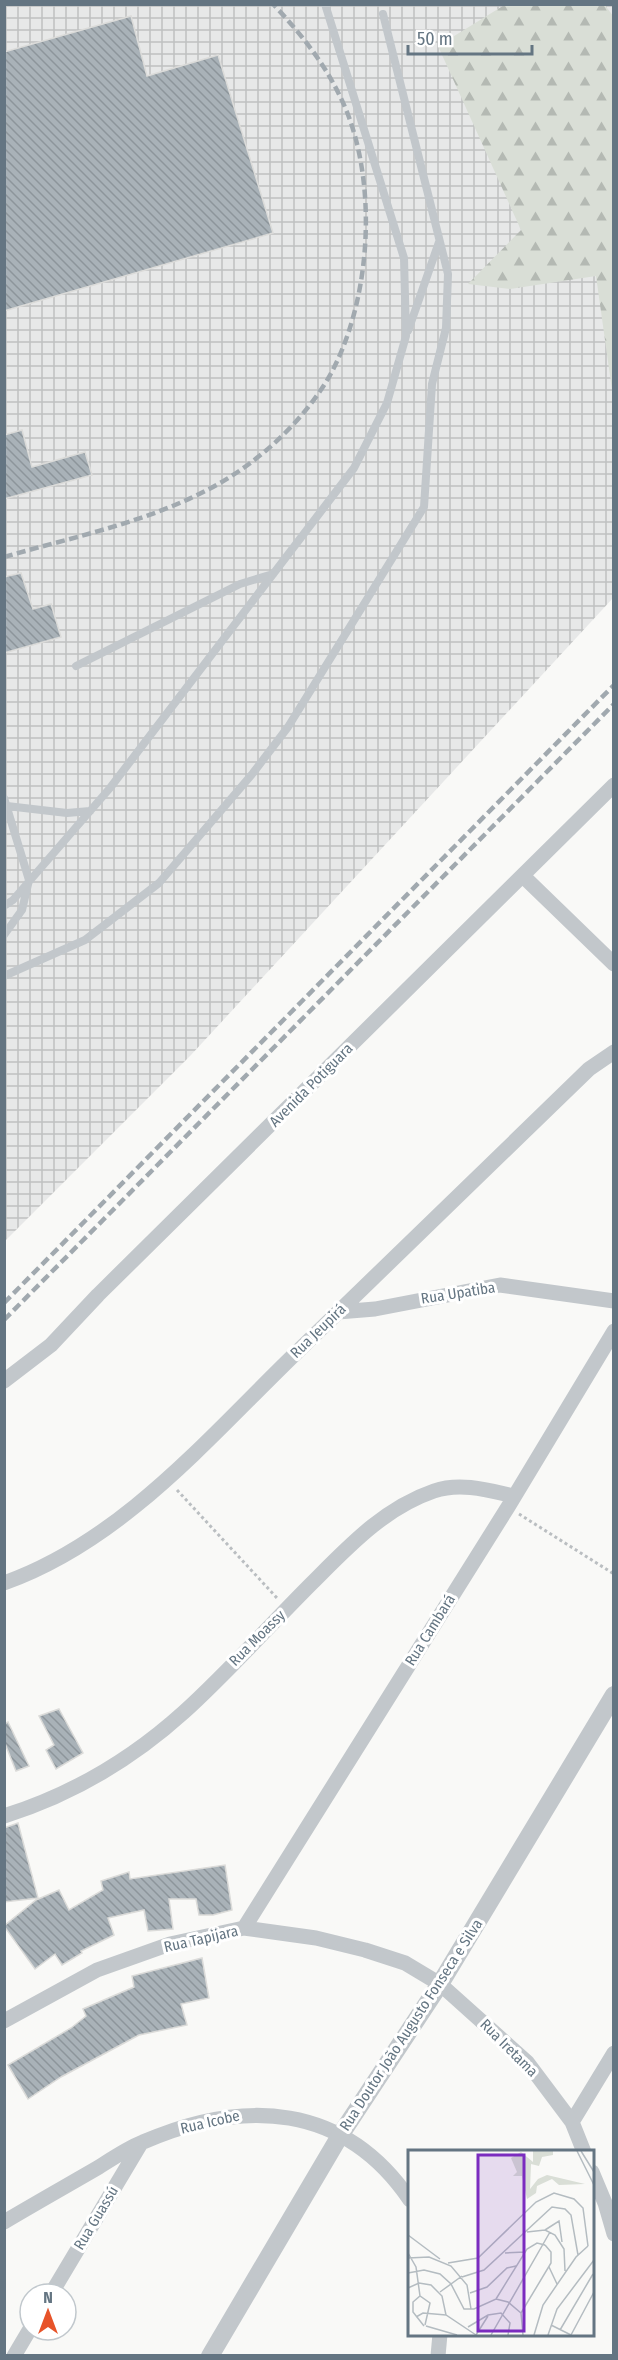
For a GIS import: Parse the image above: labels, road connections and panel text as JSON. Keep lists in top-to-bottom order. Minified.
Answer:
{"streets":{"street":["Avenida Potiguara","Rua Upatiba","Rua Jeupirá","Rua Cambará","Rua Moassy","Rua Tapijara","Rua Doutor João Augusto Fonseca e Silva","Rua Iretama","Rua Icobe","Rua Guassú"]},"crossings":[["Rua Upatiba","Rua Jeupirá"],["Rua Cambará","Rua Moassy"],["Rua Cambará","Rua Tapijara"],["Rua Tapijara","Rua Doutor João Augusto Fonseca e Silva"],["Rua Tapijara","Rua Iretama"],["Rua Doutor João Augusto Fonseca e Silva","Rua Iretama"],["Rua Doutor João Augusto Fonseca e Silva","Rua Icobe"],["Rua Icobe","Rua Guassú"]],"scale_bar":"50 m","north":"top"}
